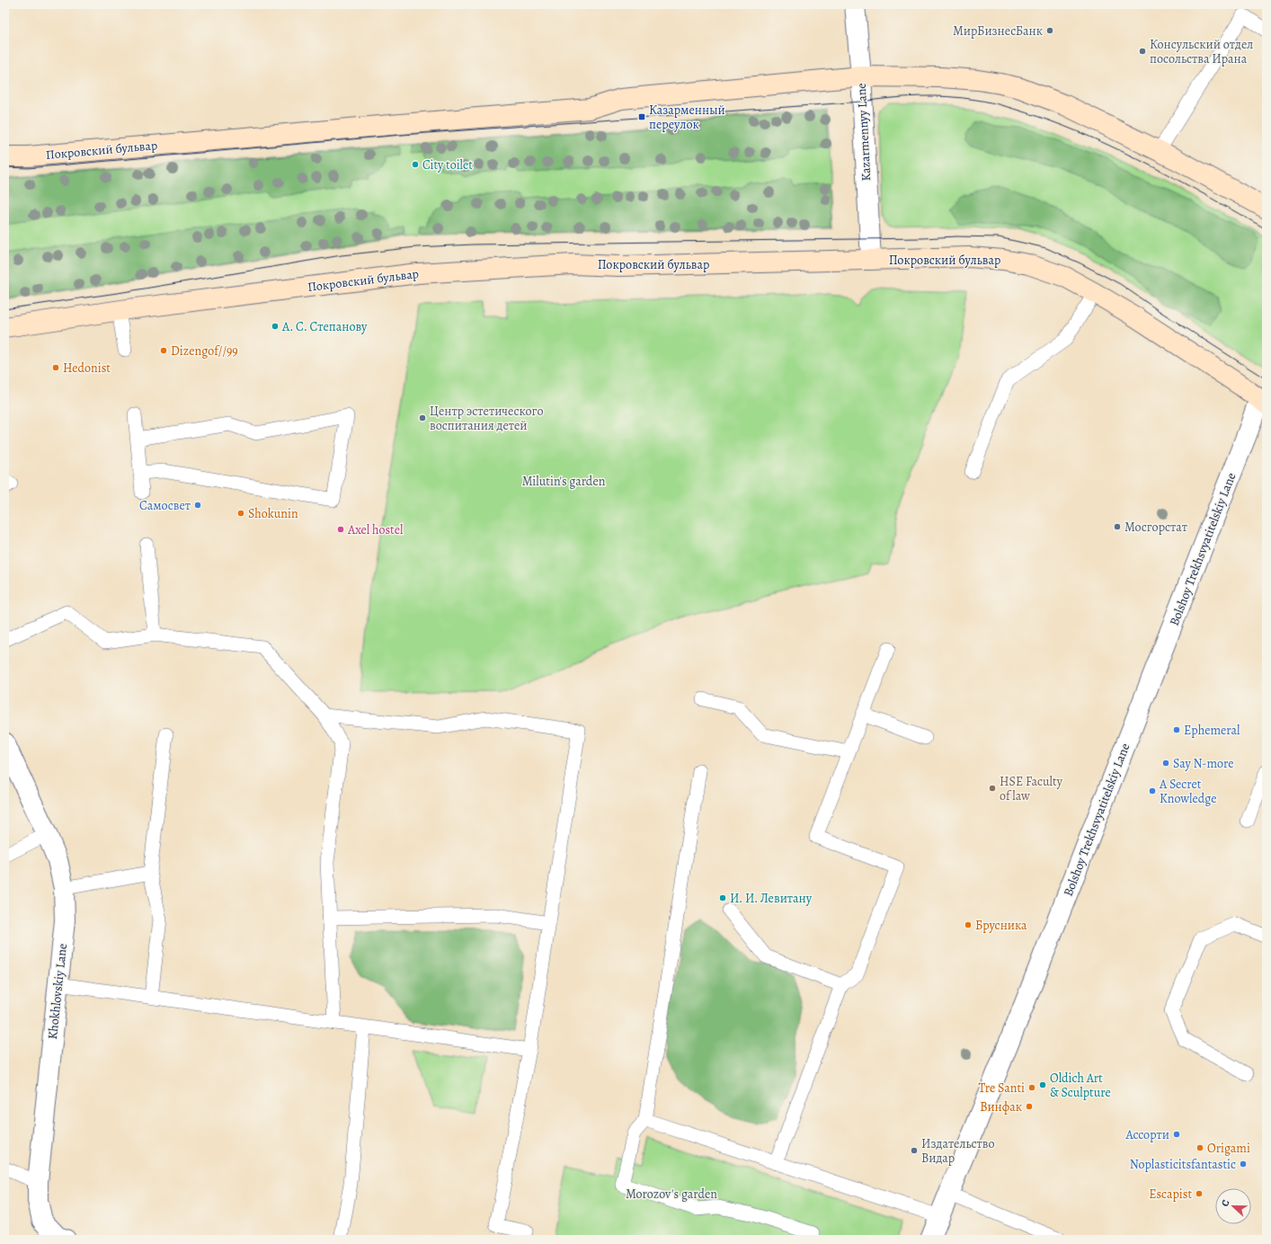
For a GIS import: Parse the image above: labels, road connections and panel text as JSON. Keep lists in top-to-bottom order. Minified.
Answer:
{"streets":{"main road":["Покровский бульвар"],"street":["Kazarmennyy Lane","Bolshoy Trekhsvyatitelskiy Lane","Khokhlovskiy Lane"]},"crossings":[["Kazarmennyy Lane","Покровский бульвар"],["Покровский бульвар","Bolshoy Trekhsvyatitelskiy Lane"]],"parks":["Milutin's garden","Morozov's garden"],"places":{"other":["МирБизнесБанк","Консульский отдел посольства Ирана","City toilet","А. С. Степанову","Dizengof//99","Hedonist","Центр эстетического воспитания детей","Самосвет","Shokunin","Мосгорстат","Axel hostel","Ephemeral","Say N-more","HSE Faculty of law","A Secret Knowledge","И. И. Левитану","Брусника","Oldich Art & Sculpture","Tre Santi","Винфак","Ассорти","Origami","Издательство Видар","Noplasticitsfantastic","Escapist"],"transit":["Казарменный переулок"]},"north":"left"}
